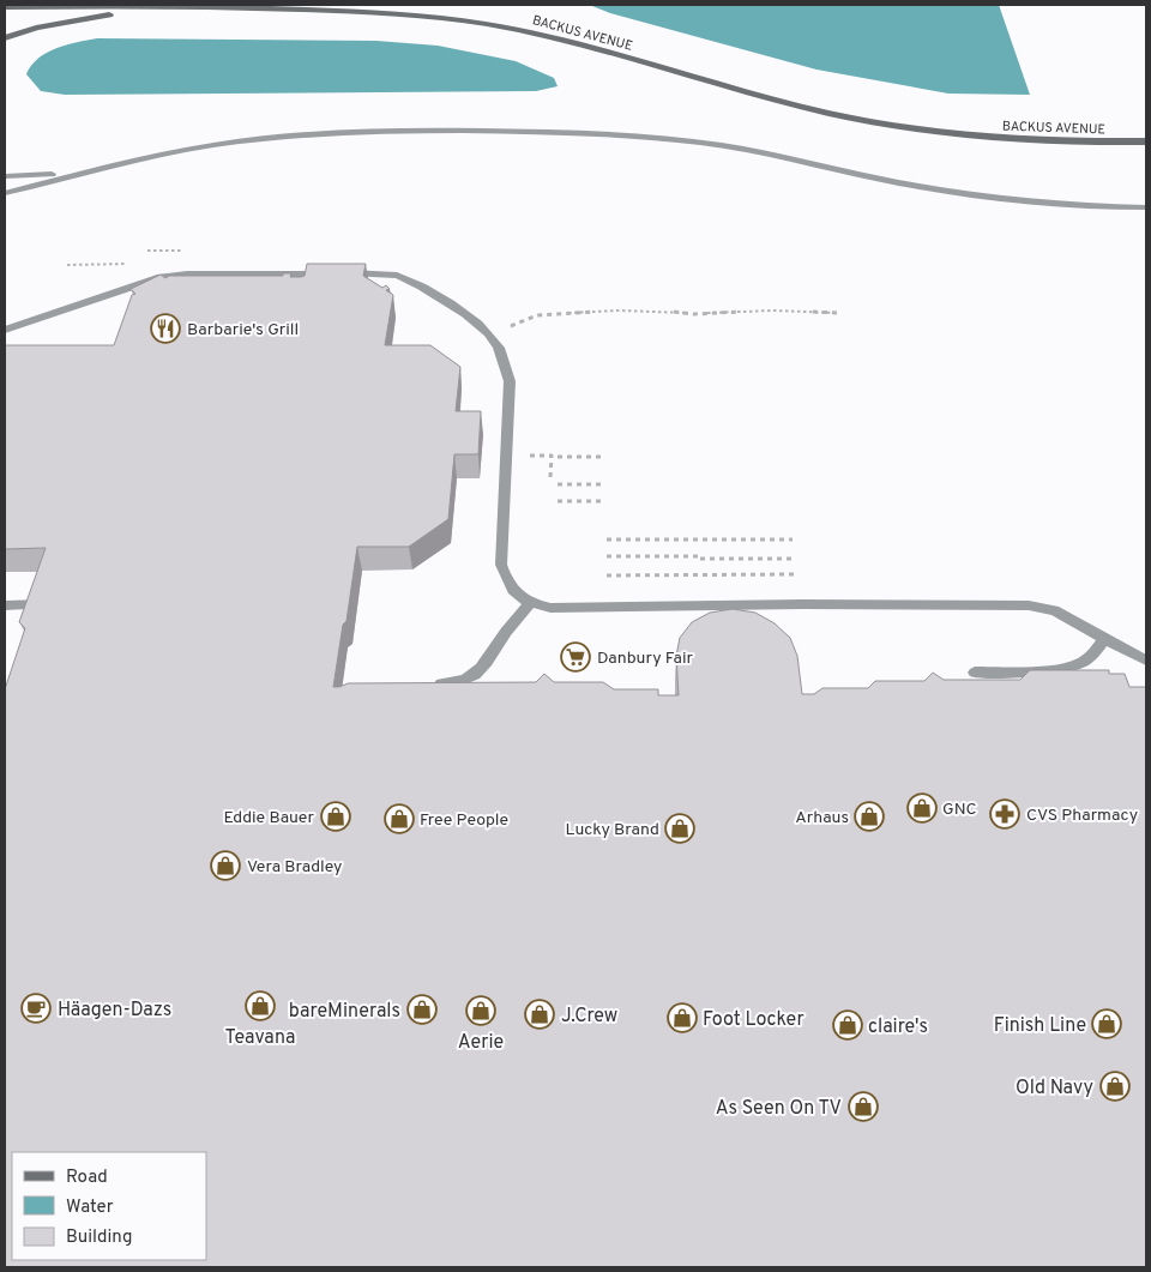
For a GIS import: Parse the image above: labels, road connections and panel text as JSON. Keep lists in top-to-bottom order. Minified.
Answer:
{"streets":{"main road":["BACKUS AVENUE"]},"places":{"restaurant":["Barbarie's Grill"],"supermarket":["Danbury Fair"],"shop":["GNC","Eddie Bauer","Arhaus","Free People","Lucky Brand","Vera Bradley","Teavana","bareMinerals","Aerie","J.Crew","Foot Locker","Finish Line","claire's","Old Navy","As Seen On TV"],"pharmacy":["CVS Pharmacy"],"cafe":["Häagen-Dazs"]},"legend":["Road","Water","Building"]}
